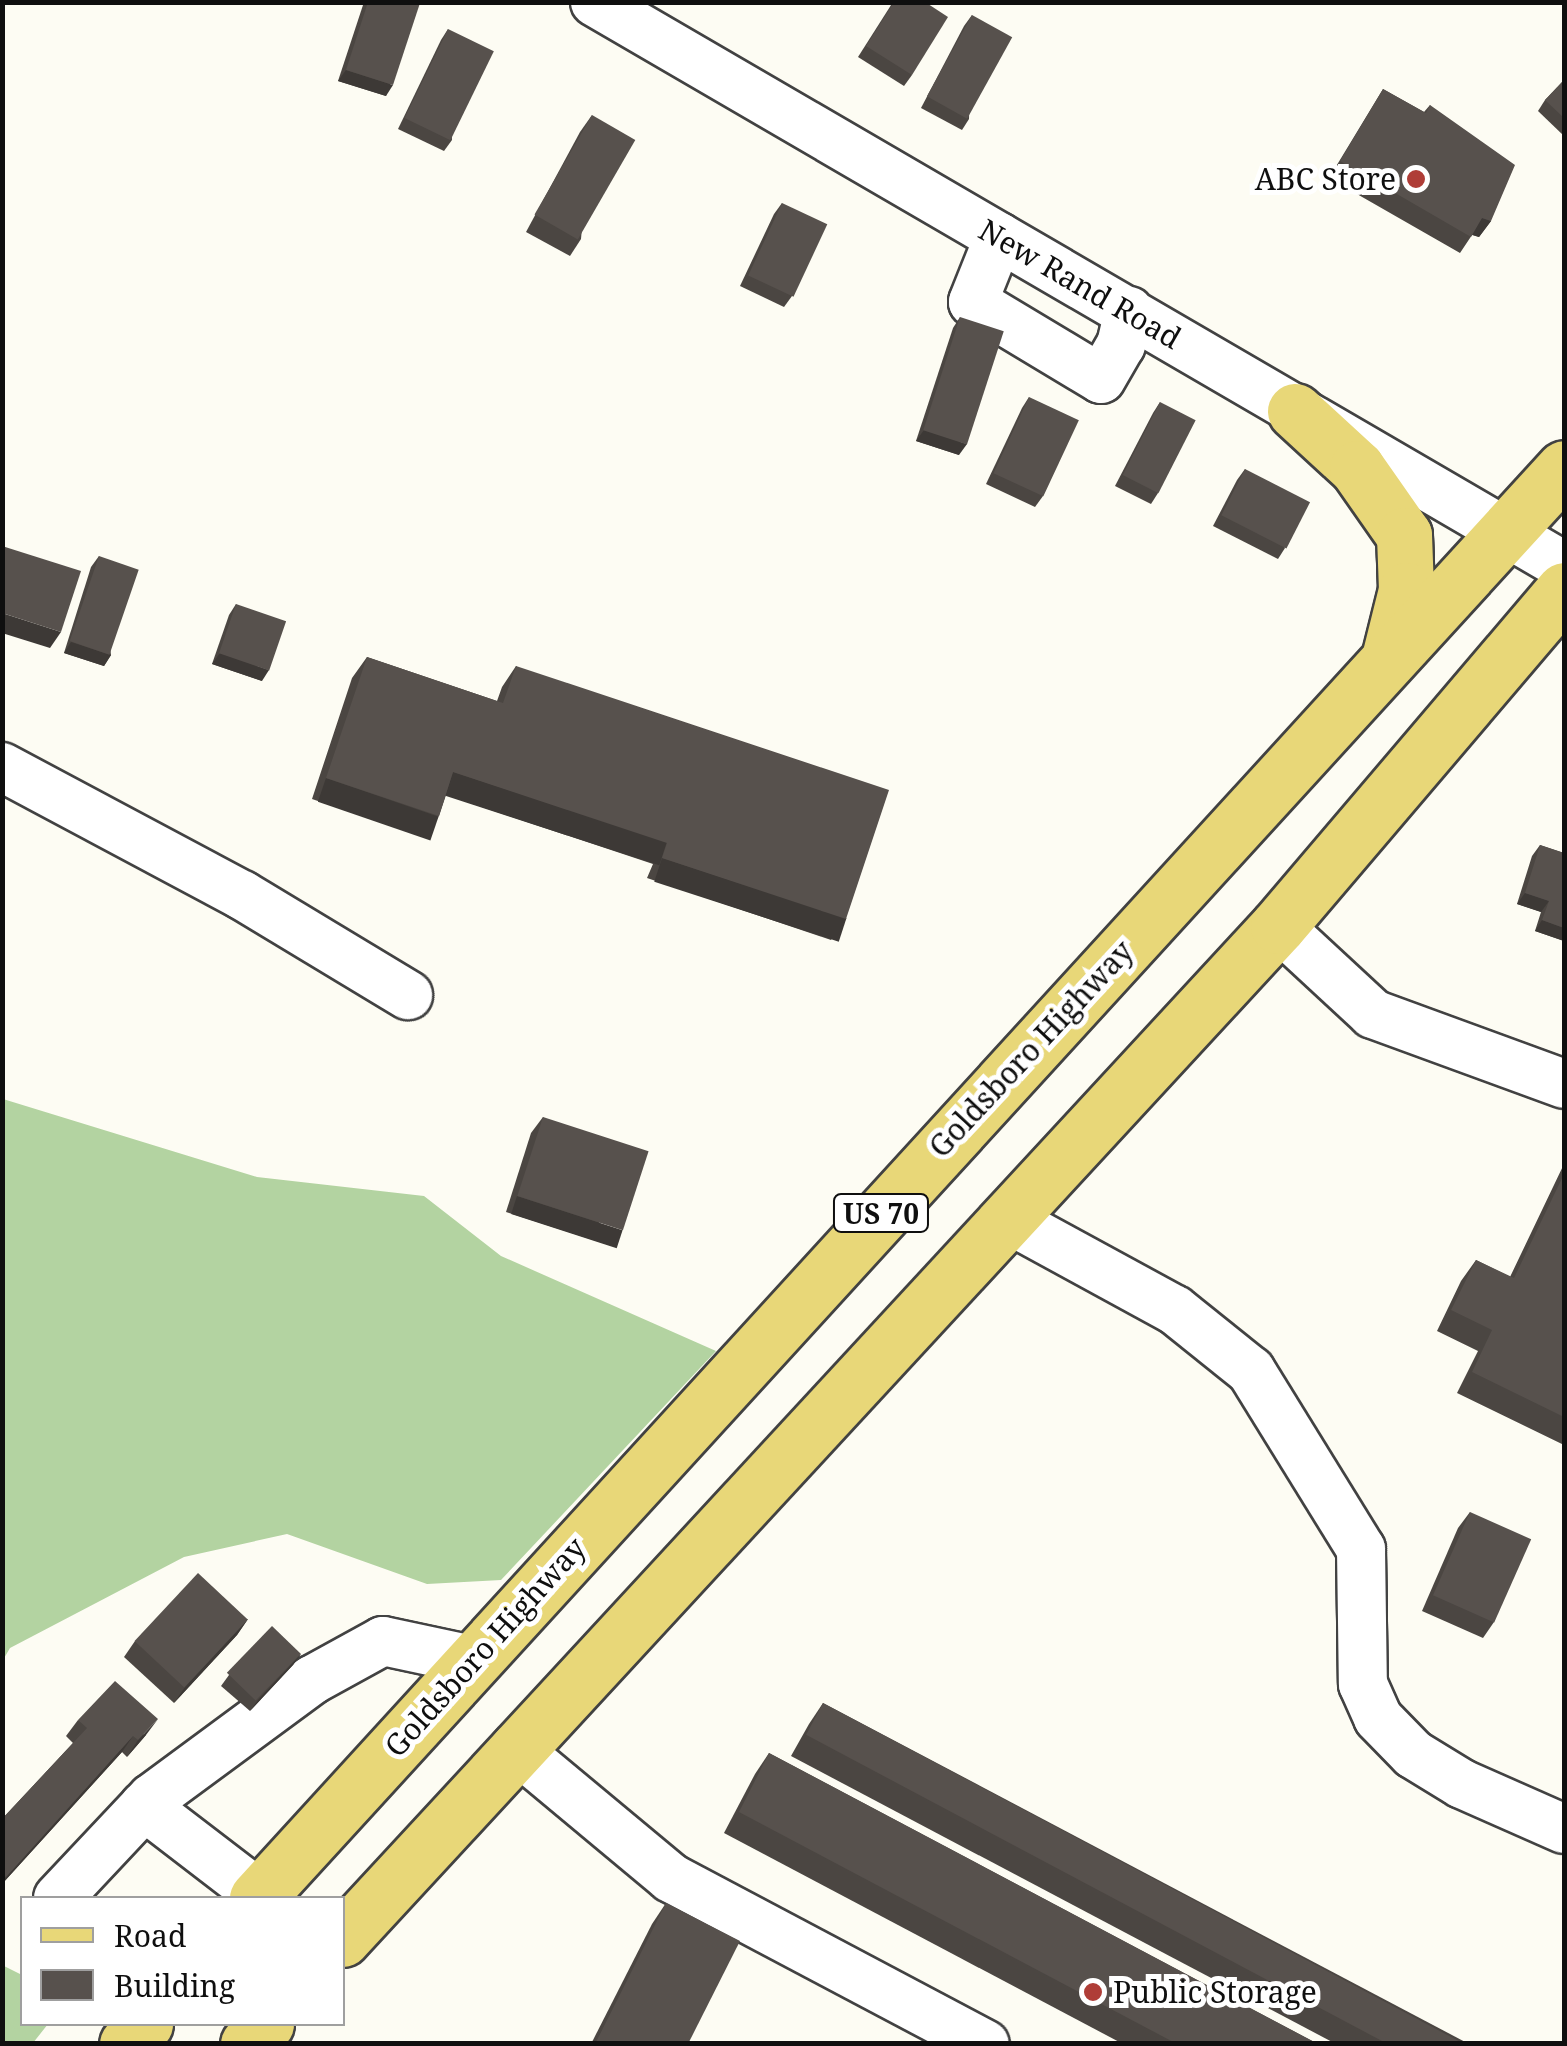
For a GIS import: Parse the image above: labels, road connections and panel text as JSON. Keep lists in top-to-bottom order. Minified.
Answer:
{"streets":{"main road":["Goldsboro Highway","US 70"],"street":["New Rand Road"]},"crossings":[["New Rand Road","Goldsboro Highway"]],"places":["ABC Store","Public Storage"],"legend":["Road","Building"]}
